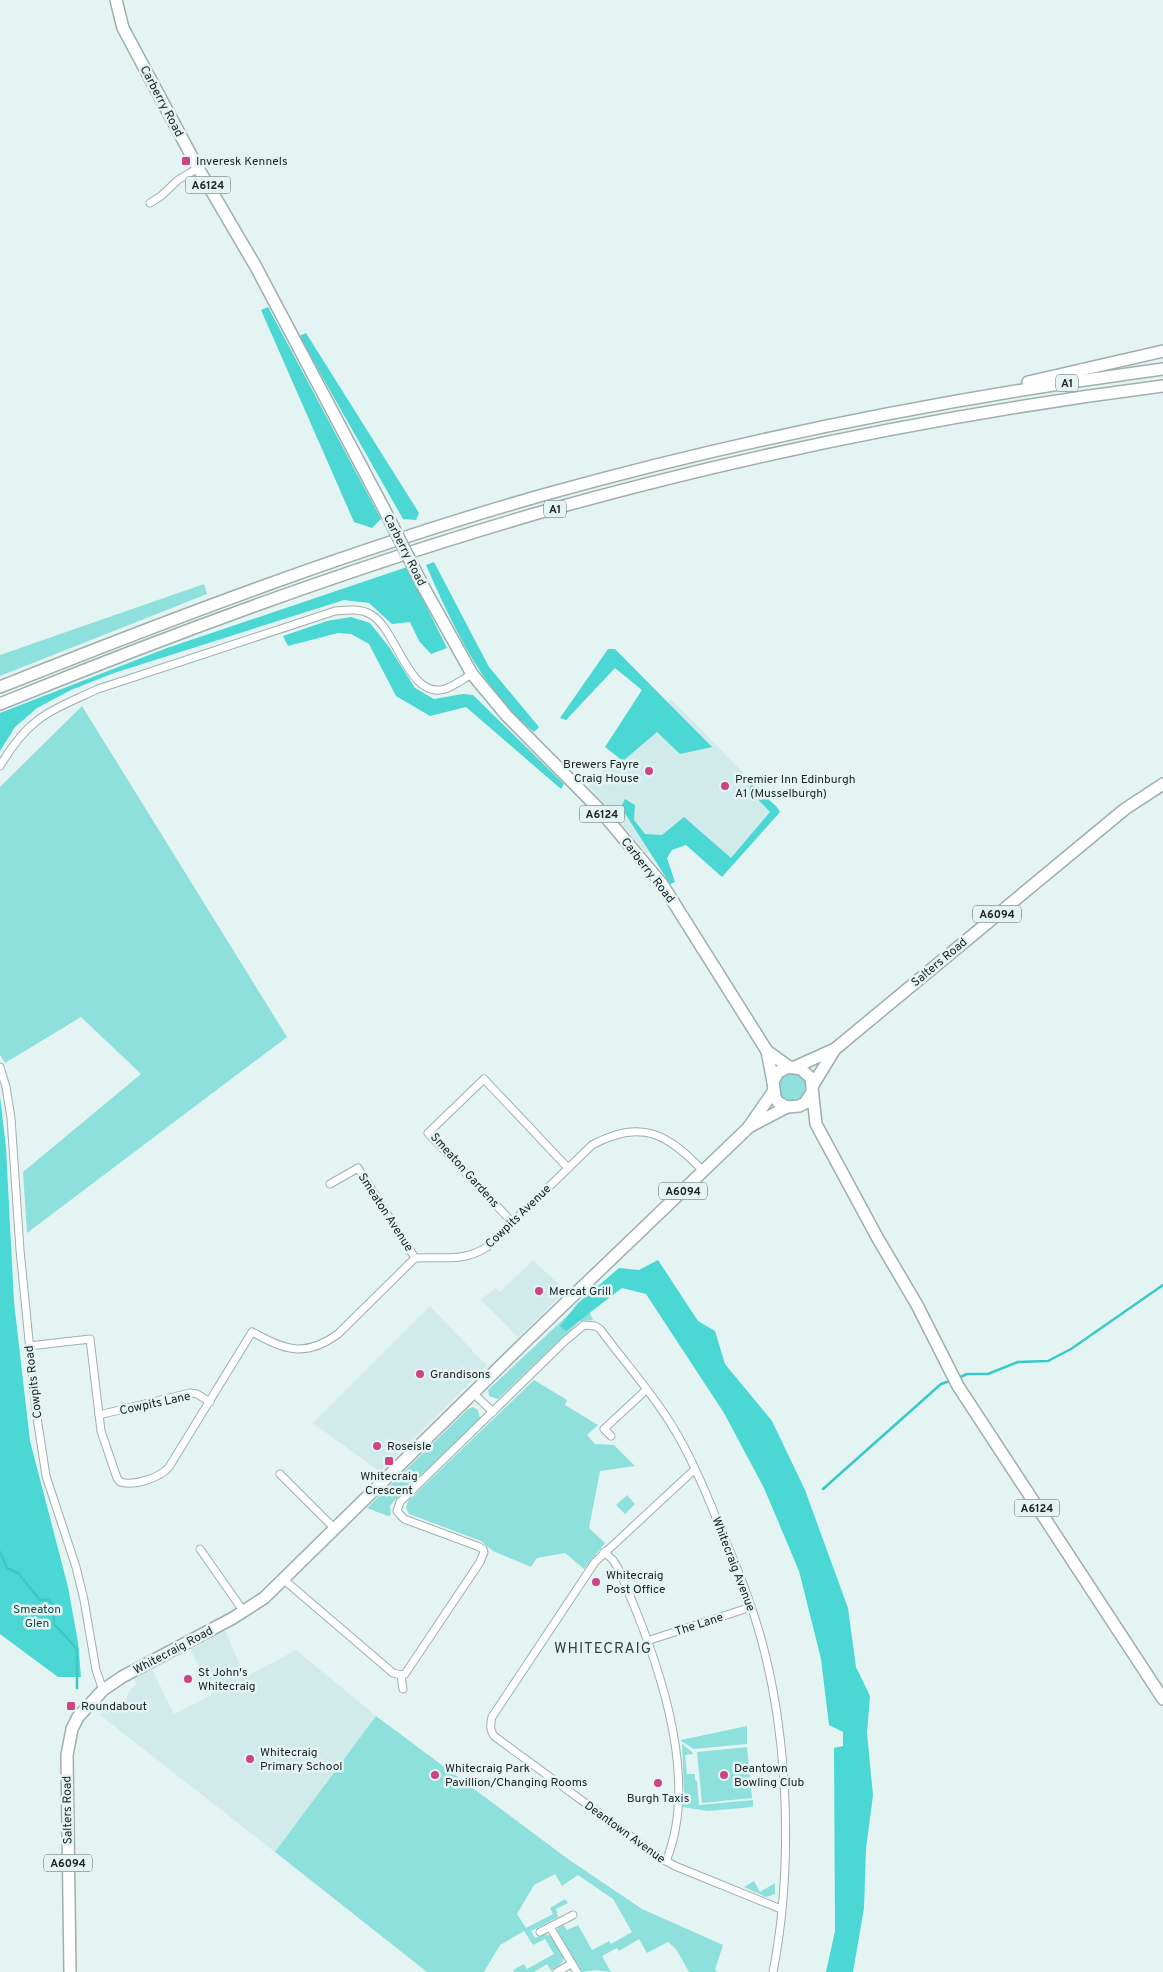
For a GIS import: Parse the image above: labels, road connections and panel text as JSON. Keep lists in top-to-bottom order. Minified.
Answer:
{"streets":{"main road":["Carberry Road","A6124","A1","A6094","Salters Road","Whitecraig Road"],"street":["Smeaton Gardens","Smeaton Avenue","Cowpits Avenue","Cowpits Road","Cowpits Lane","Whitecraig Avenue","The Lane","Deantown Avenue"]},"crossings":[["Carberry Road","A6124"],["Carberry Road","A6094"],["Carberry Road","Salters Road"],["A6124","A6094"],["A6124","Salters Road"],["A6094","Salters Road"],["A6094","Cowpits Avenue"],["A6094","Whitecraig Road"],["Salters Road","Cowpits Road"],["Salters Road","Whitecraig Road"],["Smeaton Gardens","Cowpits Avenue"],["Smeaton Avenue","Cowpits Avenue"],["Smeaton Avenue","Cowpits Lane"],["Cowpits Avenue","Cowpits Lane"],["Cowpits Avenue","Whitecraig Road"],["Cowpits Road","Cowpits Lane"],["Cowpits Road","Whitecraig Road"],["Whitecraig Avenue","The Lane"],["Whitecraig Avenue","Deantown Avenue"]],"districts":["WHITECRAIG"],"parks":["Smeaton Glen"],"places":{"transit":["Inveresk Kennels","Whitecraig Crescent","Roundabout"],"other":["Brewers Fayre Craig House","Premier Inn Edinburgh A1 (Musselburgh)","Mercat Grill","Grandisons","Roseisle","Whitecraig Post Office","St John's Whitecraig","Whitecraig Primary School","Whitecraig Park Pavillion/Changing Rooms","Deantown Bowling Club","Burgh Taxis"]}}
